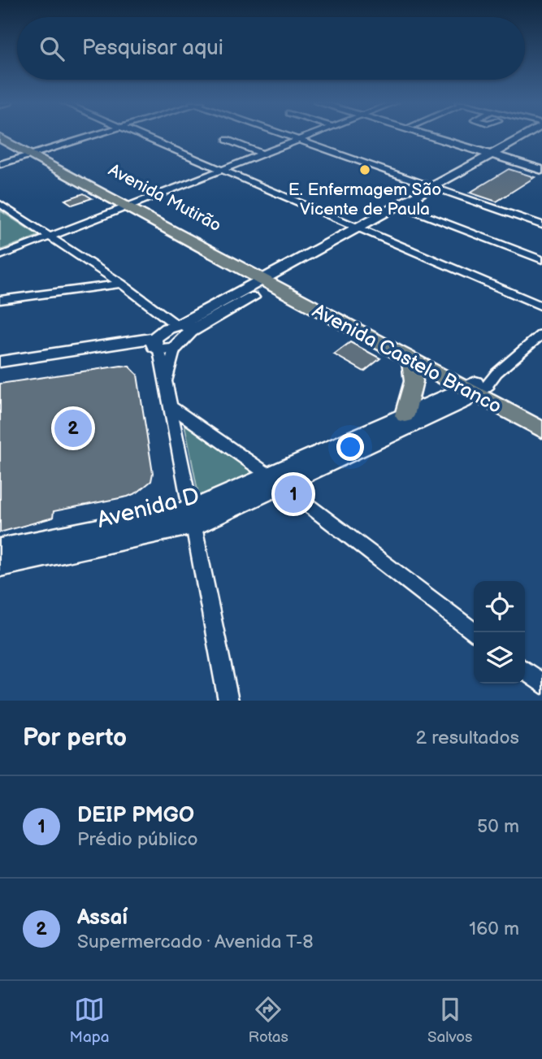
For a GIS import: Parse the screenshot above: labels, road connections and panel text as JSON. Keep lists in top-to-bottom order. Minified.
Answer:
{"streets":{"main road":["Avenida Mutirão","Avenida Castelo Branco","Avenida D"]},"crossings":[["Avenida Mutirão","Avenida Castelo Branco"],["Avenida Castelo Branco","Avenida D"]],"places":["E. Enfermagem São Vicente de Paula"],"page":{"search":"Pesquisar aqui","pins":["2","1"],"heading":["Por perto","2 resultados"],"list":[{"mark":"1","name":"DEIP PMGO","note":"Prédio público","value":"50 m"},{"mark":"2","name":"Assaí","note":"Supermercado · Avenida T-8","value":"160 m"}],"nav":["Mapa","Rotas","Salvos"]}}
